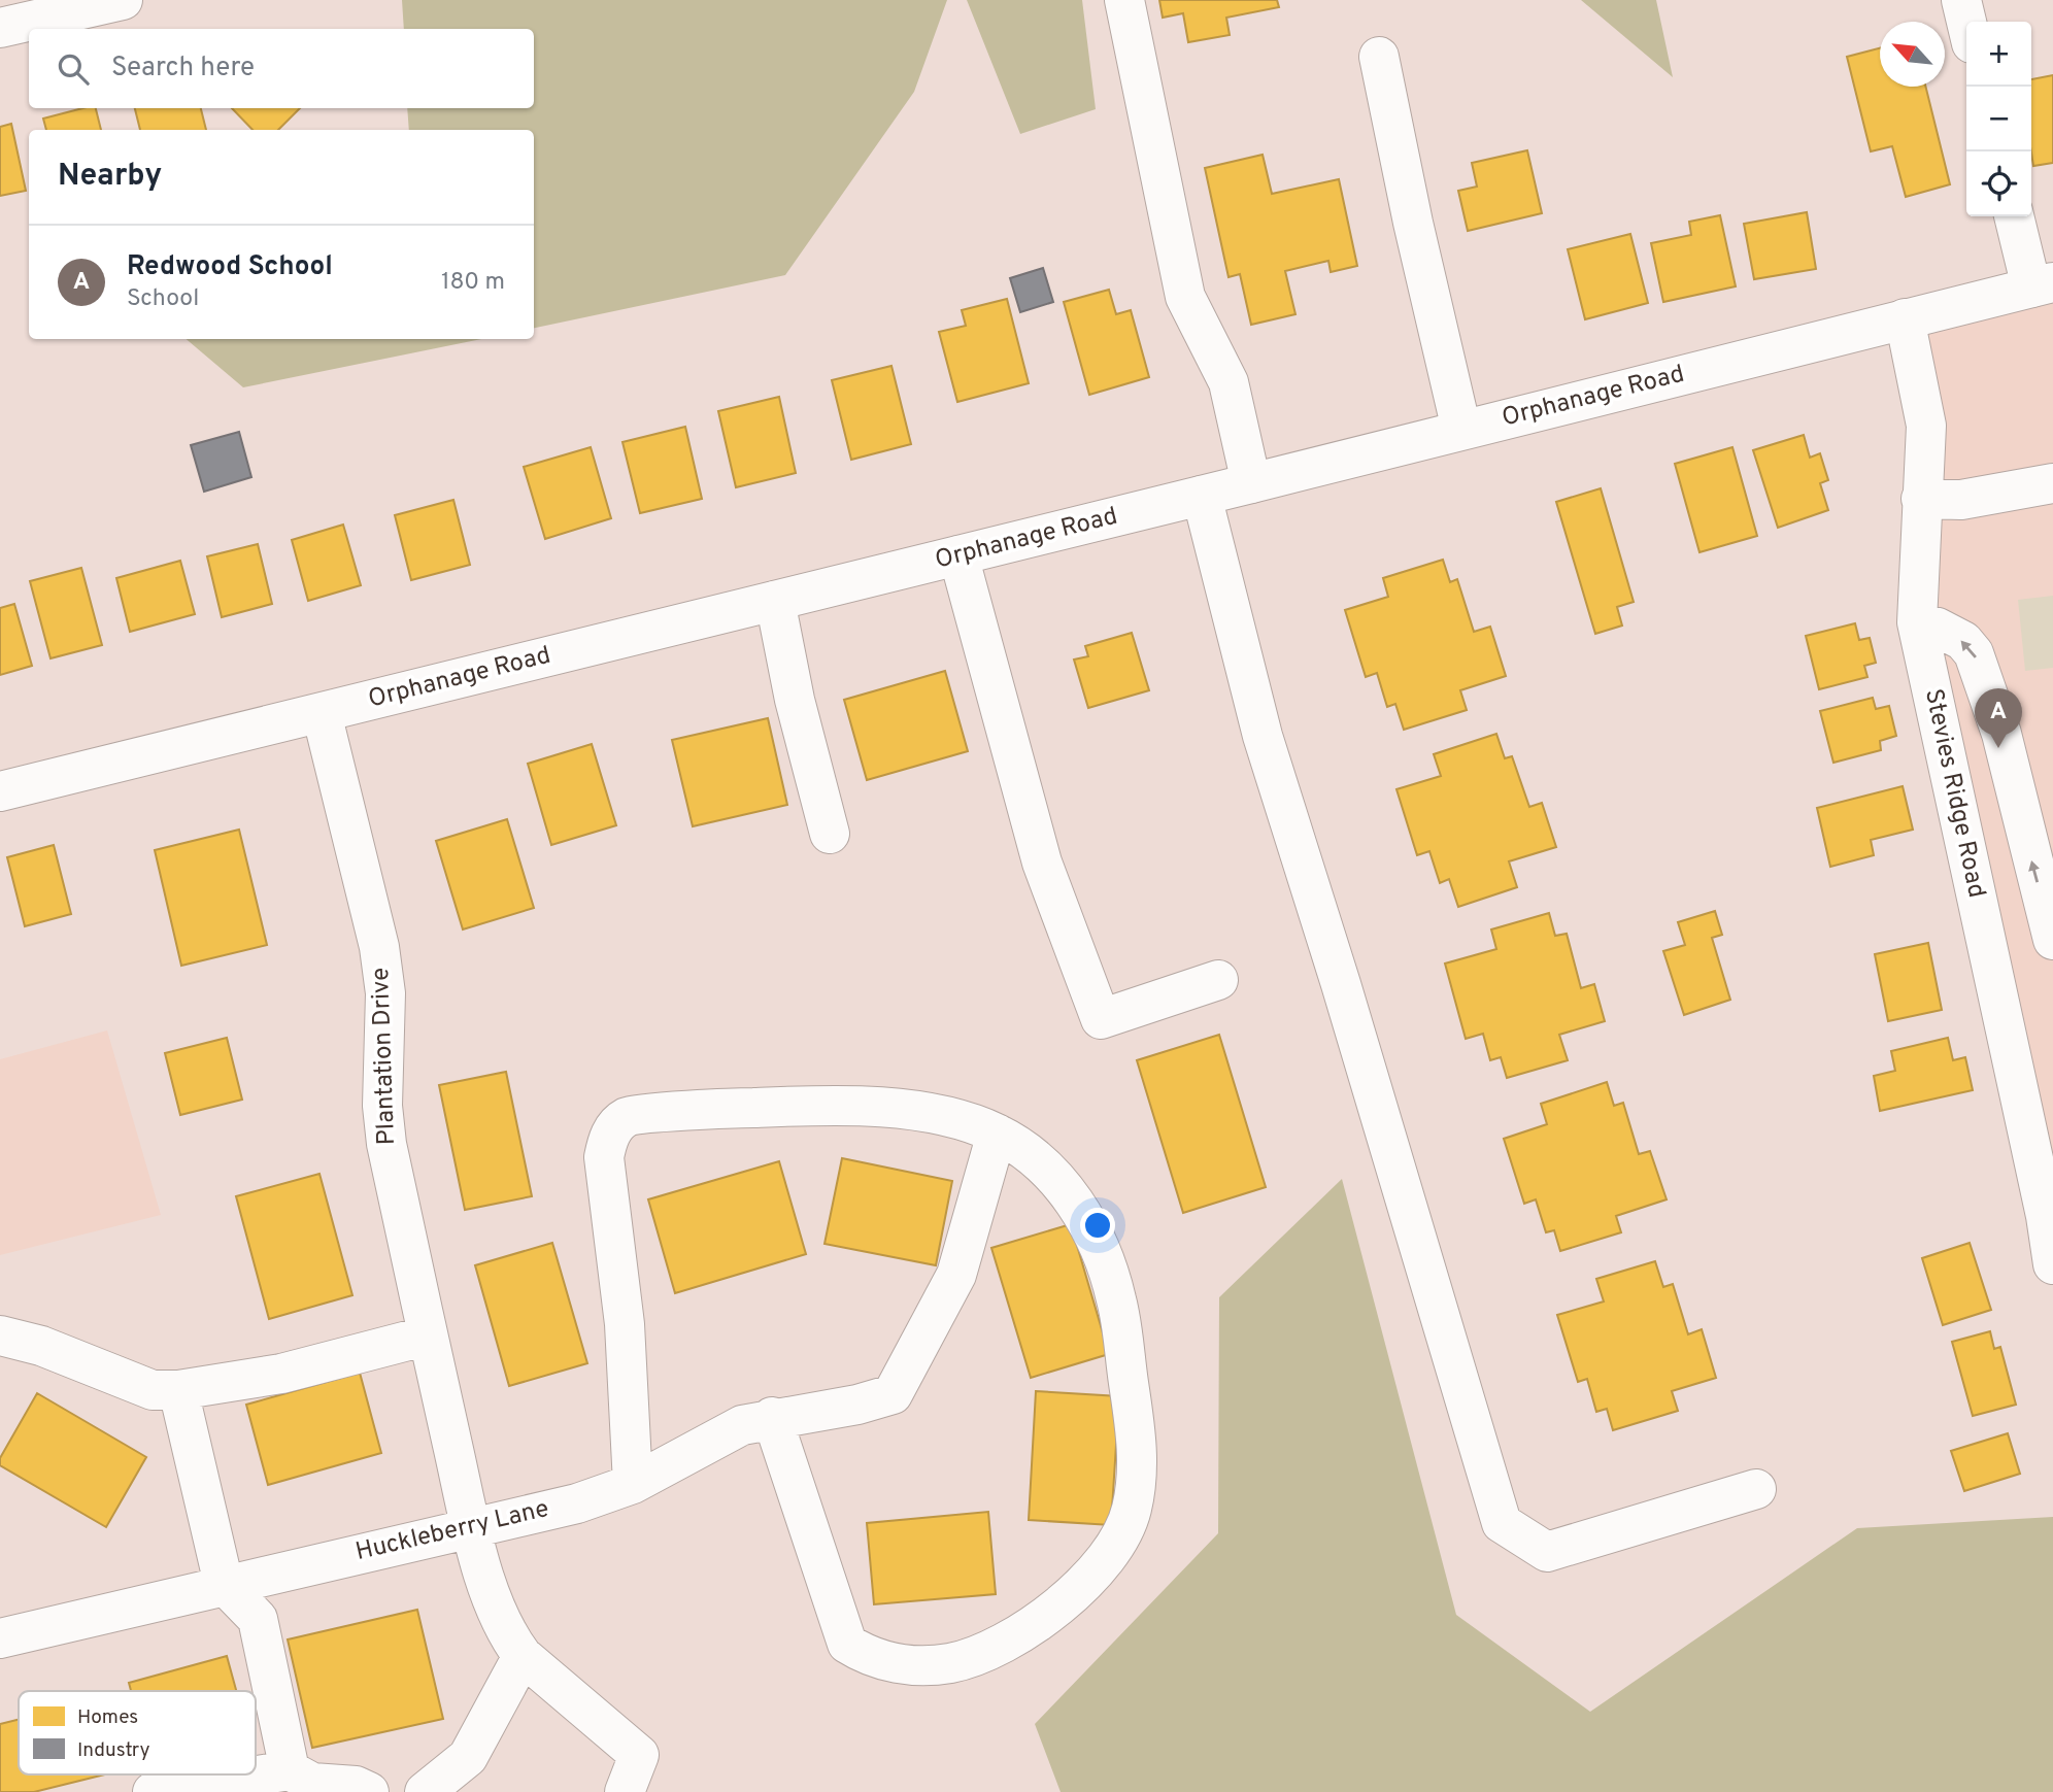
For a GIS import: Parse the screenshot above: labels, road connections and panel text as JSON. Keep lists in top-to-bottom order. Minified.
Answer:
{"streets":{"street":["Orphanage Road","Stevies Ridge Road","Plantation Drive","Huckleberry Lane"]},"crossings":[["Orphanage Road","Stevies Ridge Road"],["Orphanage Road","Plantation Drive"],["Plantation Drive","Huckleberry Lane"]],"legend":["Homes","Industry"],"north":"top left","page":{"map_buttons":["+","−"],"search":"Search here","heading":"Nearby","list":[{"mark":"A","name":"Redwood School","note":"School","value":"180 m"}],"pins":"A"}}
